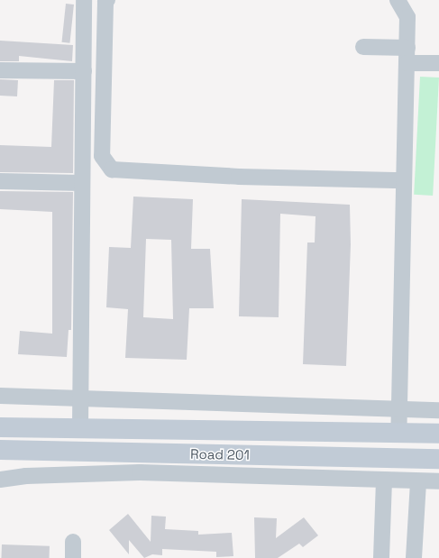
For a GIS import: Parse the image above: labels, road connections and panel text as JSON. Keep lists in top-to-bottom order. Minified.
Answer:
{"streets":{"main road":["Road 201"]}}
